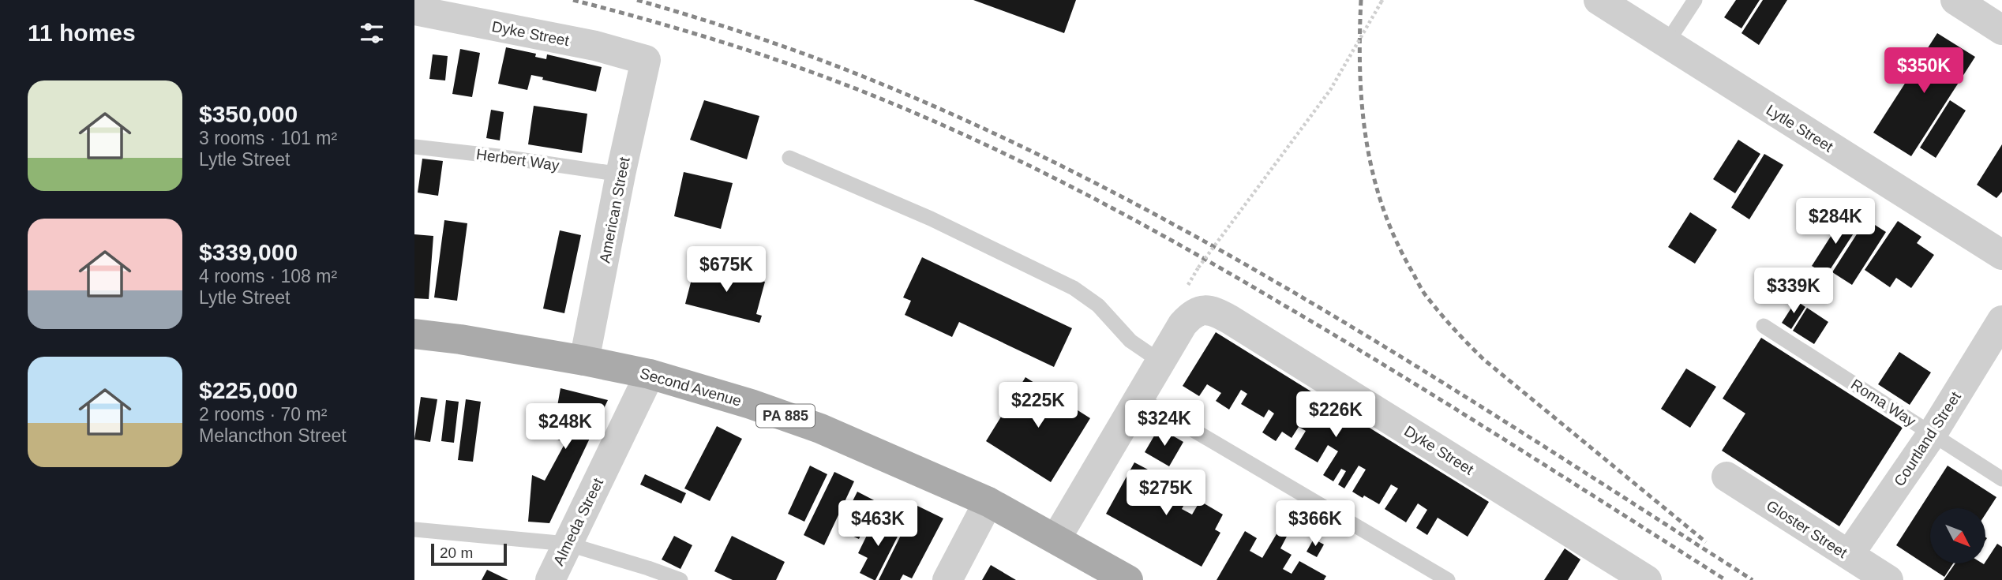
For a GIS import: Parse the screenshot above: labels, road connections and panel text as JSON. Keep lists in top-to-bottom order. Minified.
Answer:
{"streets":{"main road":["Second Avenue","PA 885"],"street":["Dyke Street","Lytle Street","American Street","Courtland Street","Almeda Street","Gloster Street"],"lane":["Herbert Way","Roma Way"]},"crossings":[["Dyke Street","American Street"],["Herbert Way","American Street"],["American Street","Second Avenue"],["Second Avenue","Almeda Street"],["Roma Way","Courtland Street"],["Courtland Street","Gloster Street"]],"scale_bar":"20 m","north":"bottom right","page":{"heading":"11 homes","price":["$350K","$284K","$675K","$339K","$225K","$226K","$324K","$248K","$275K","$463K","$366K"],"list":[{"name":"$350,000","note":"3 rooms · 101 m² · Lytle Street"},{"name":"$339,000","note":"4 rooms · 108 m² · Lytle Street"},{"name":"$225,000","note":"2 rooms · 70 m² · Melancthon Street"}],"scale":"20 m"}}
